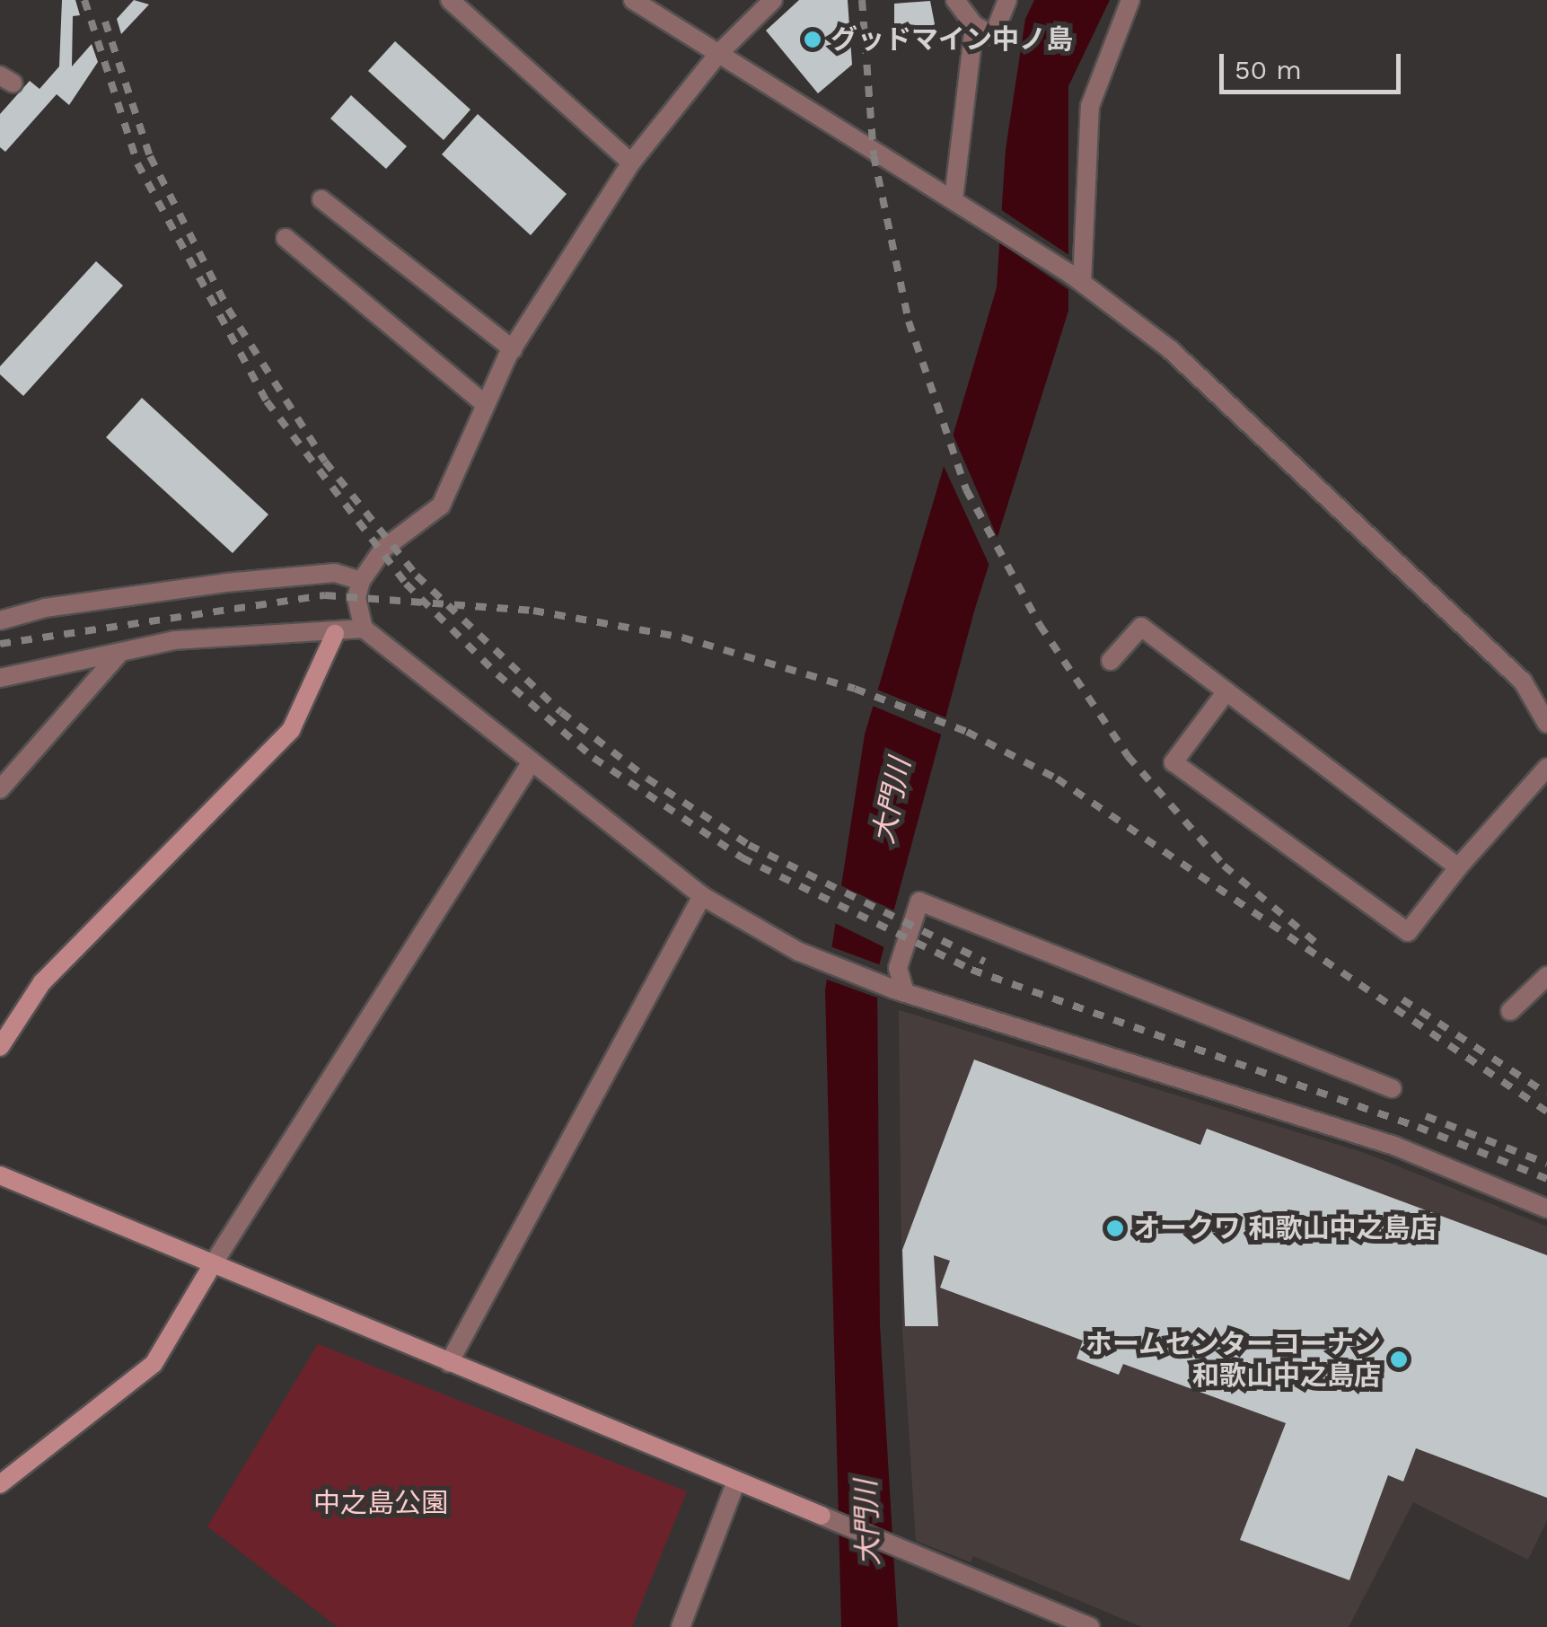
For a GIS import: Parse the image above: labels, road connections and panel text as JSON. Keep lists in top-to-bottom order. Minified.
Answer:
{"water":["大門川"],"parks":["中之島公園"],"places":["グッドマイン中ノ島","オークワ 和歌山中之島店","ホームセンターコーナン 和歌山中之島店"],"scale_bar":"50 m"}
